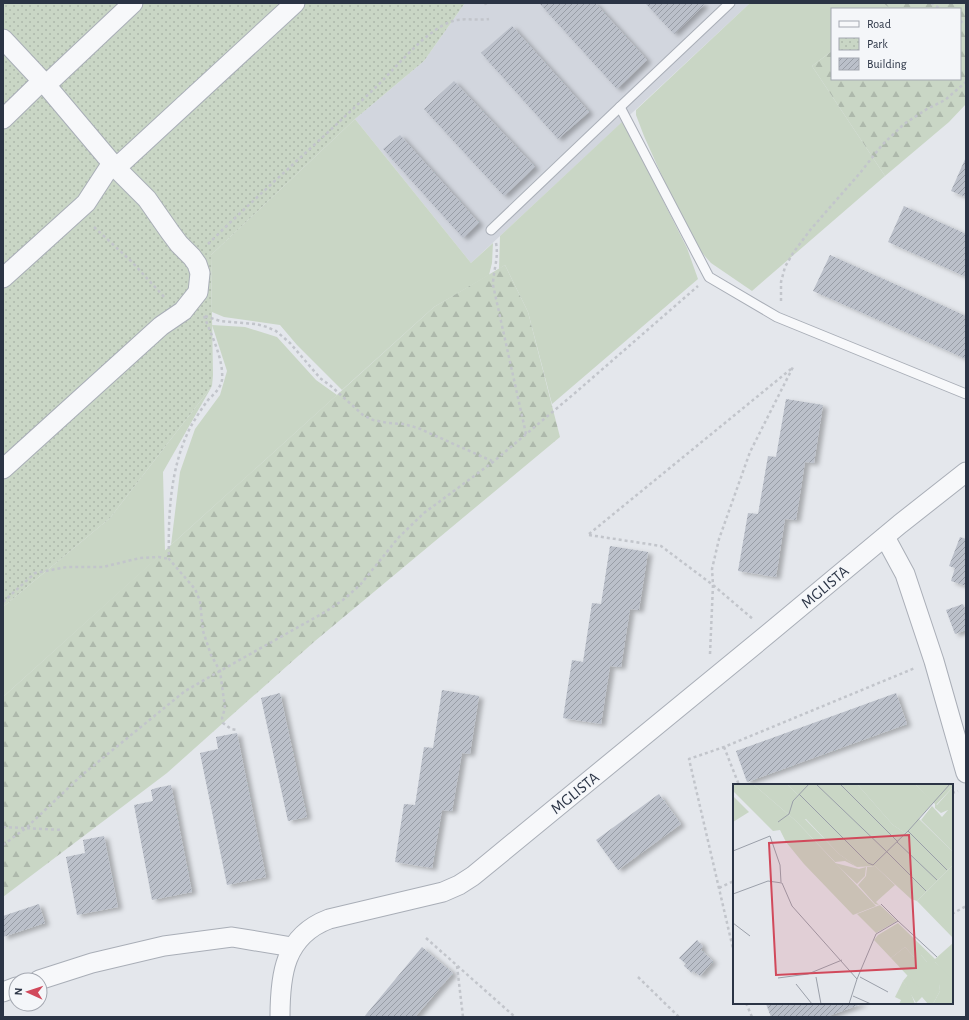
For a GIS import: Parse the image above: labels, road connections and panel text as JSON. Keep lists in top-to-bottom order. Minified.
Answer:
{"streets":{"street":["MGLISTA"]},"legend":["Road","Park","Building"],"north":"left"}
